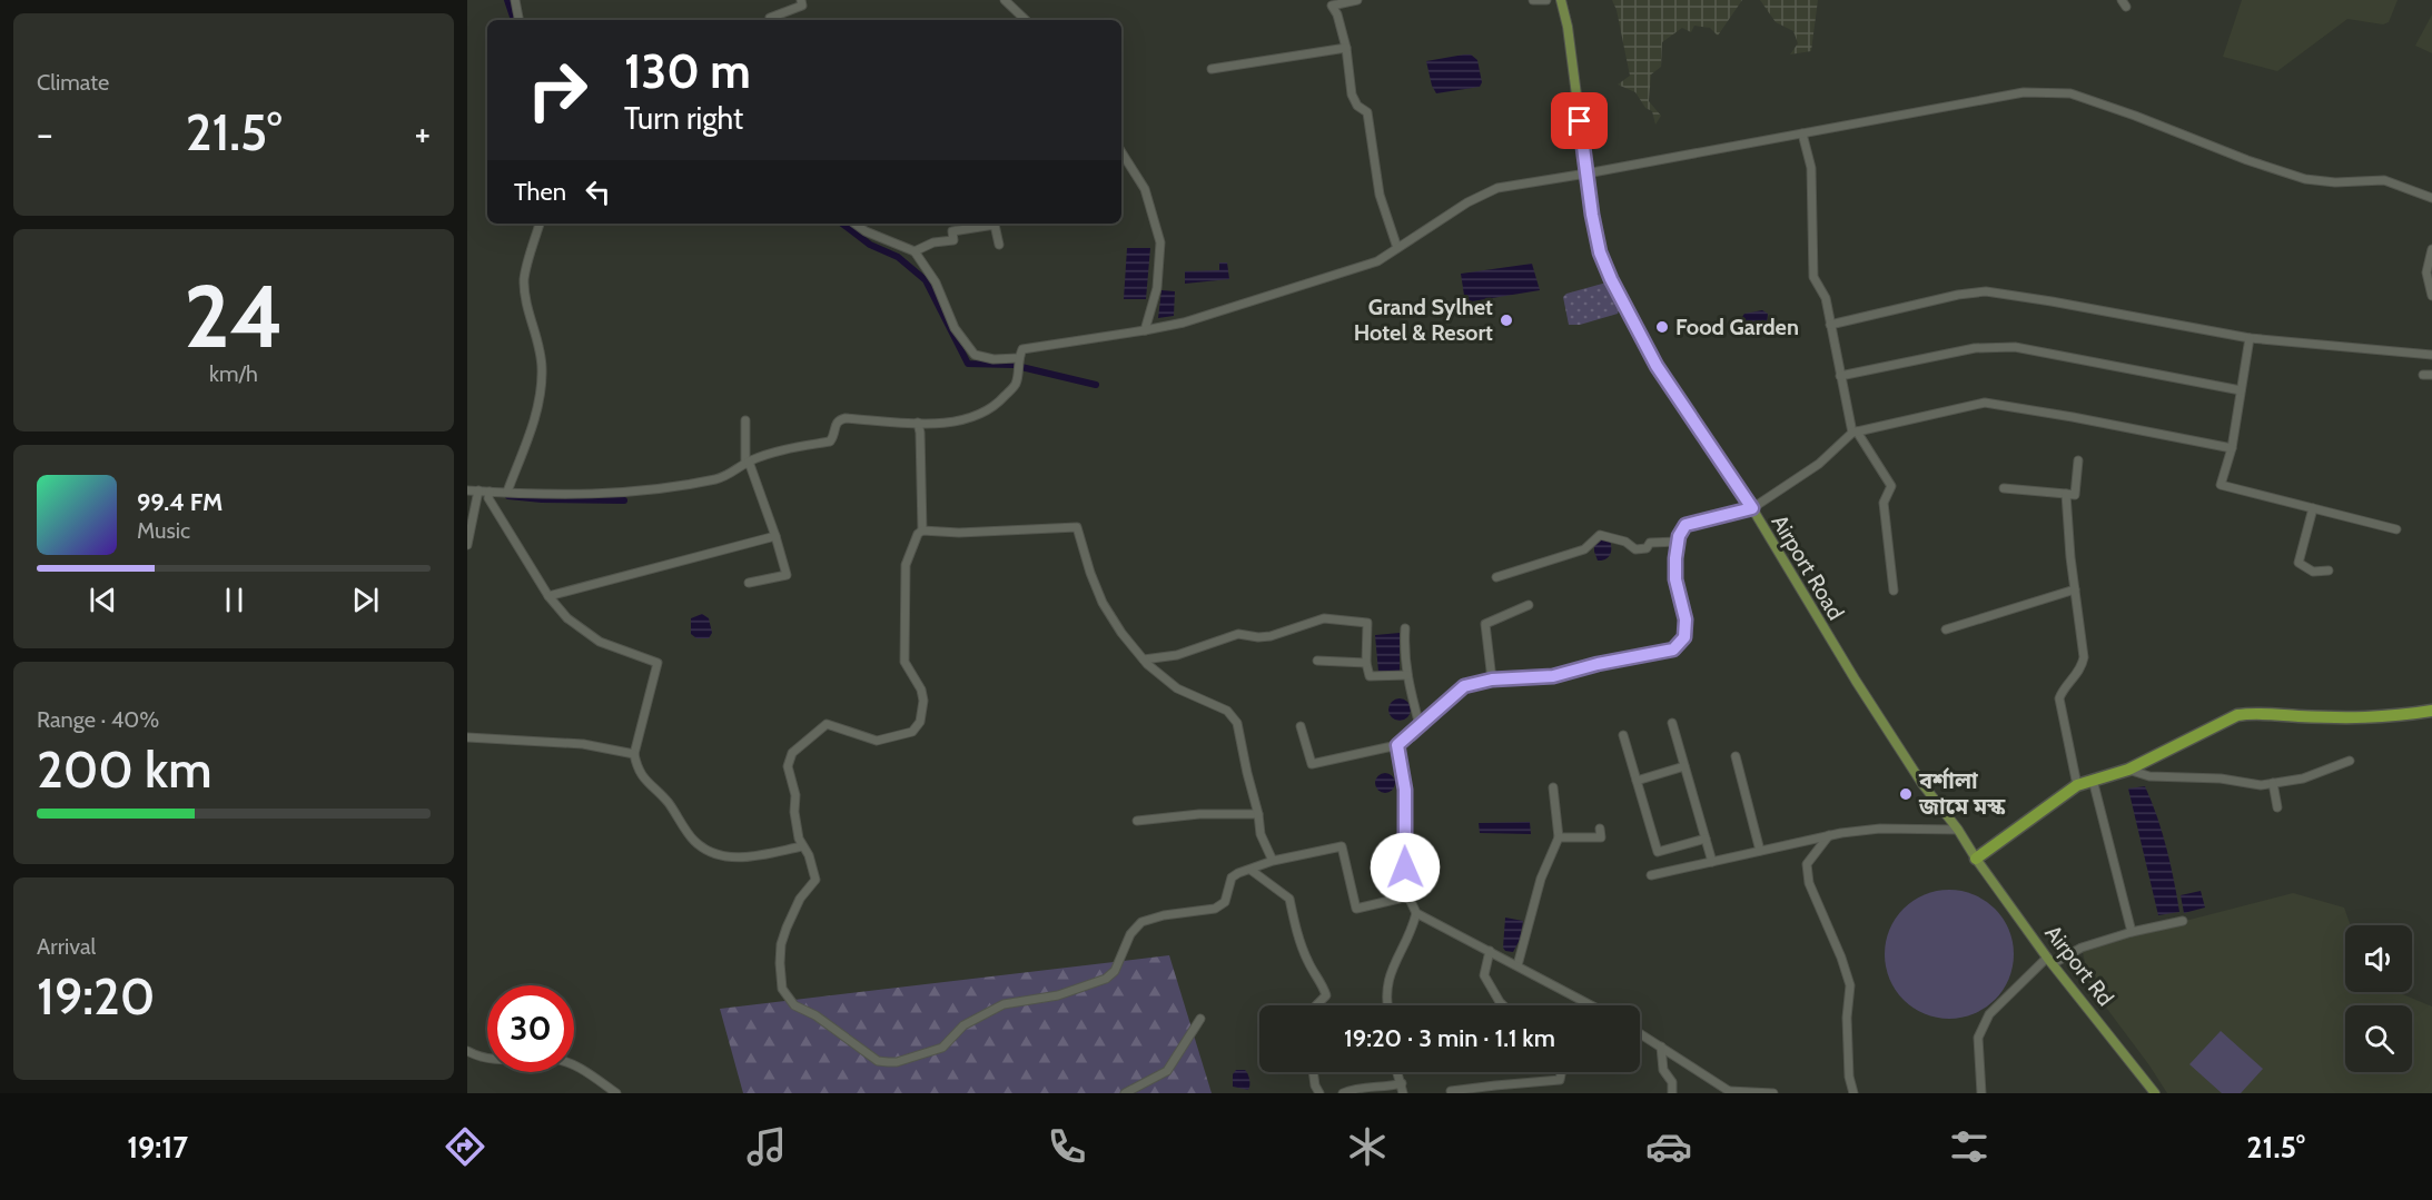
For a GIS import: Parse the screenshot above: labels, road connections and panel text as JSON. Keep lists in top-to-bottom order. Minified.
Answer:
{"streets":{"main road":["Airport Road","Airport Rd"]},"crossings":[["Airport Road","Airport Rd"]],"places":["Grand Sylhet Hotel & Resort","Food Garden","বর্শালা জামে মস্ক"],"page":{"tile":["Climate",["24","km/h"],["Range · 40%","200 km"],["Arrival","19:20"]],"turn":["130 m","Turn right"],"heat":["−","21.5°","+"],"then":"Then","song":["99.4 FM","Music"],"limit":"30","trip":"19:20 · 3 min · 1.1 km","tabs":["19:17","21.5°"]}}
